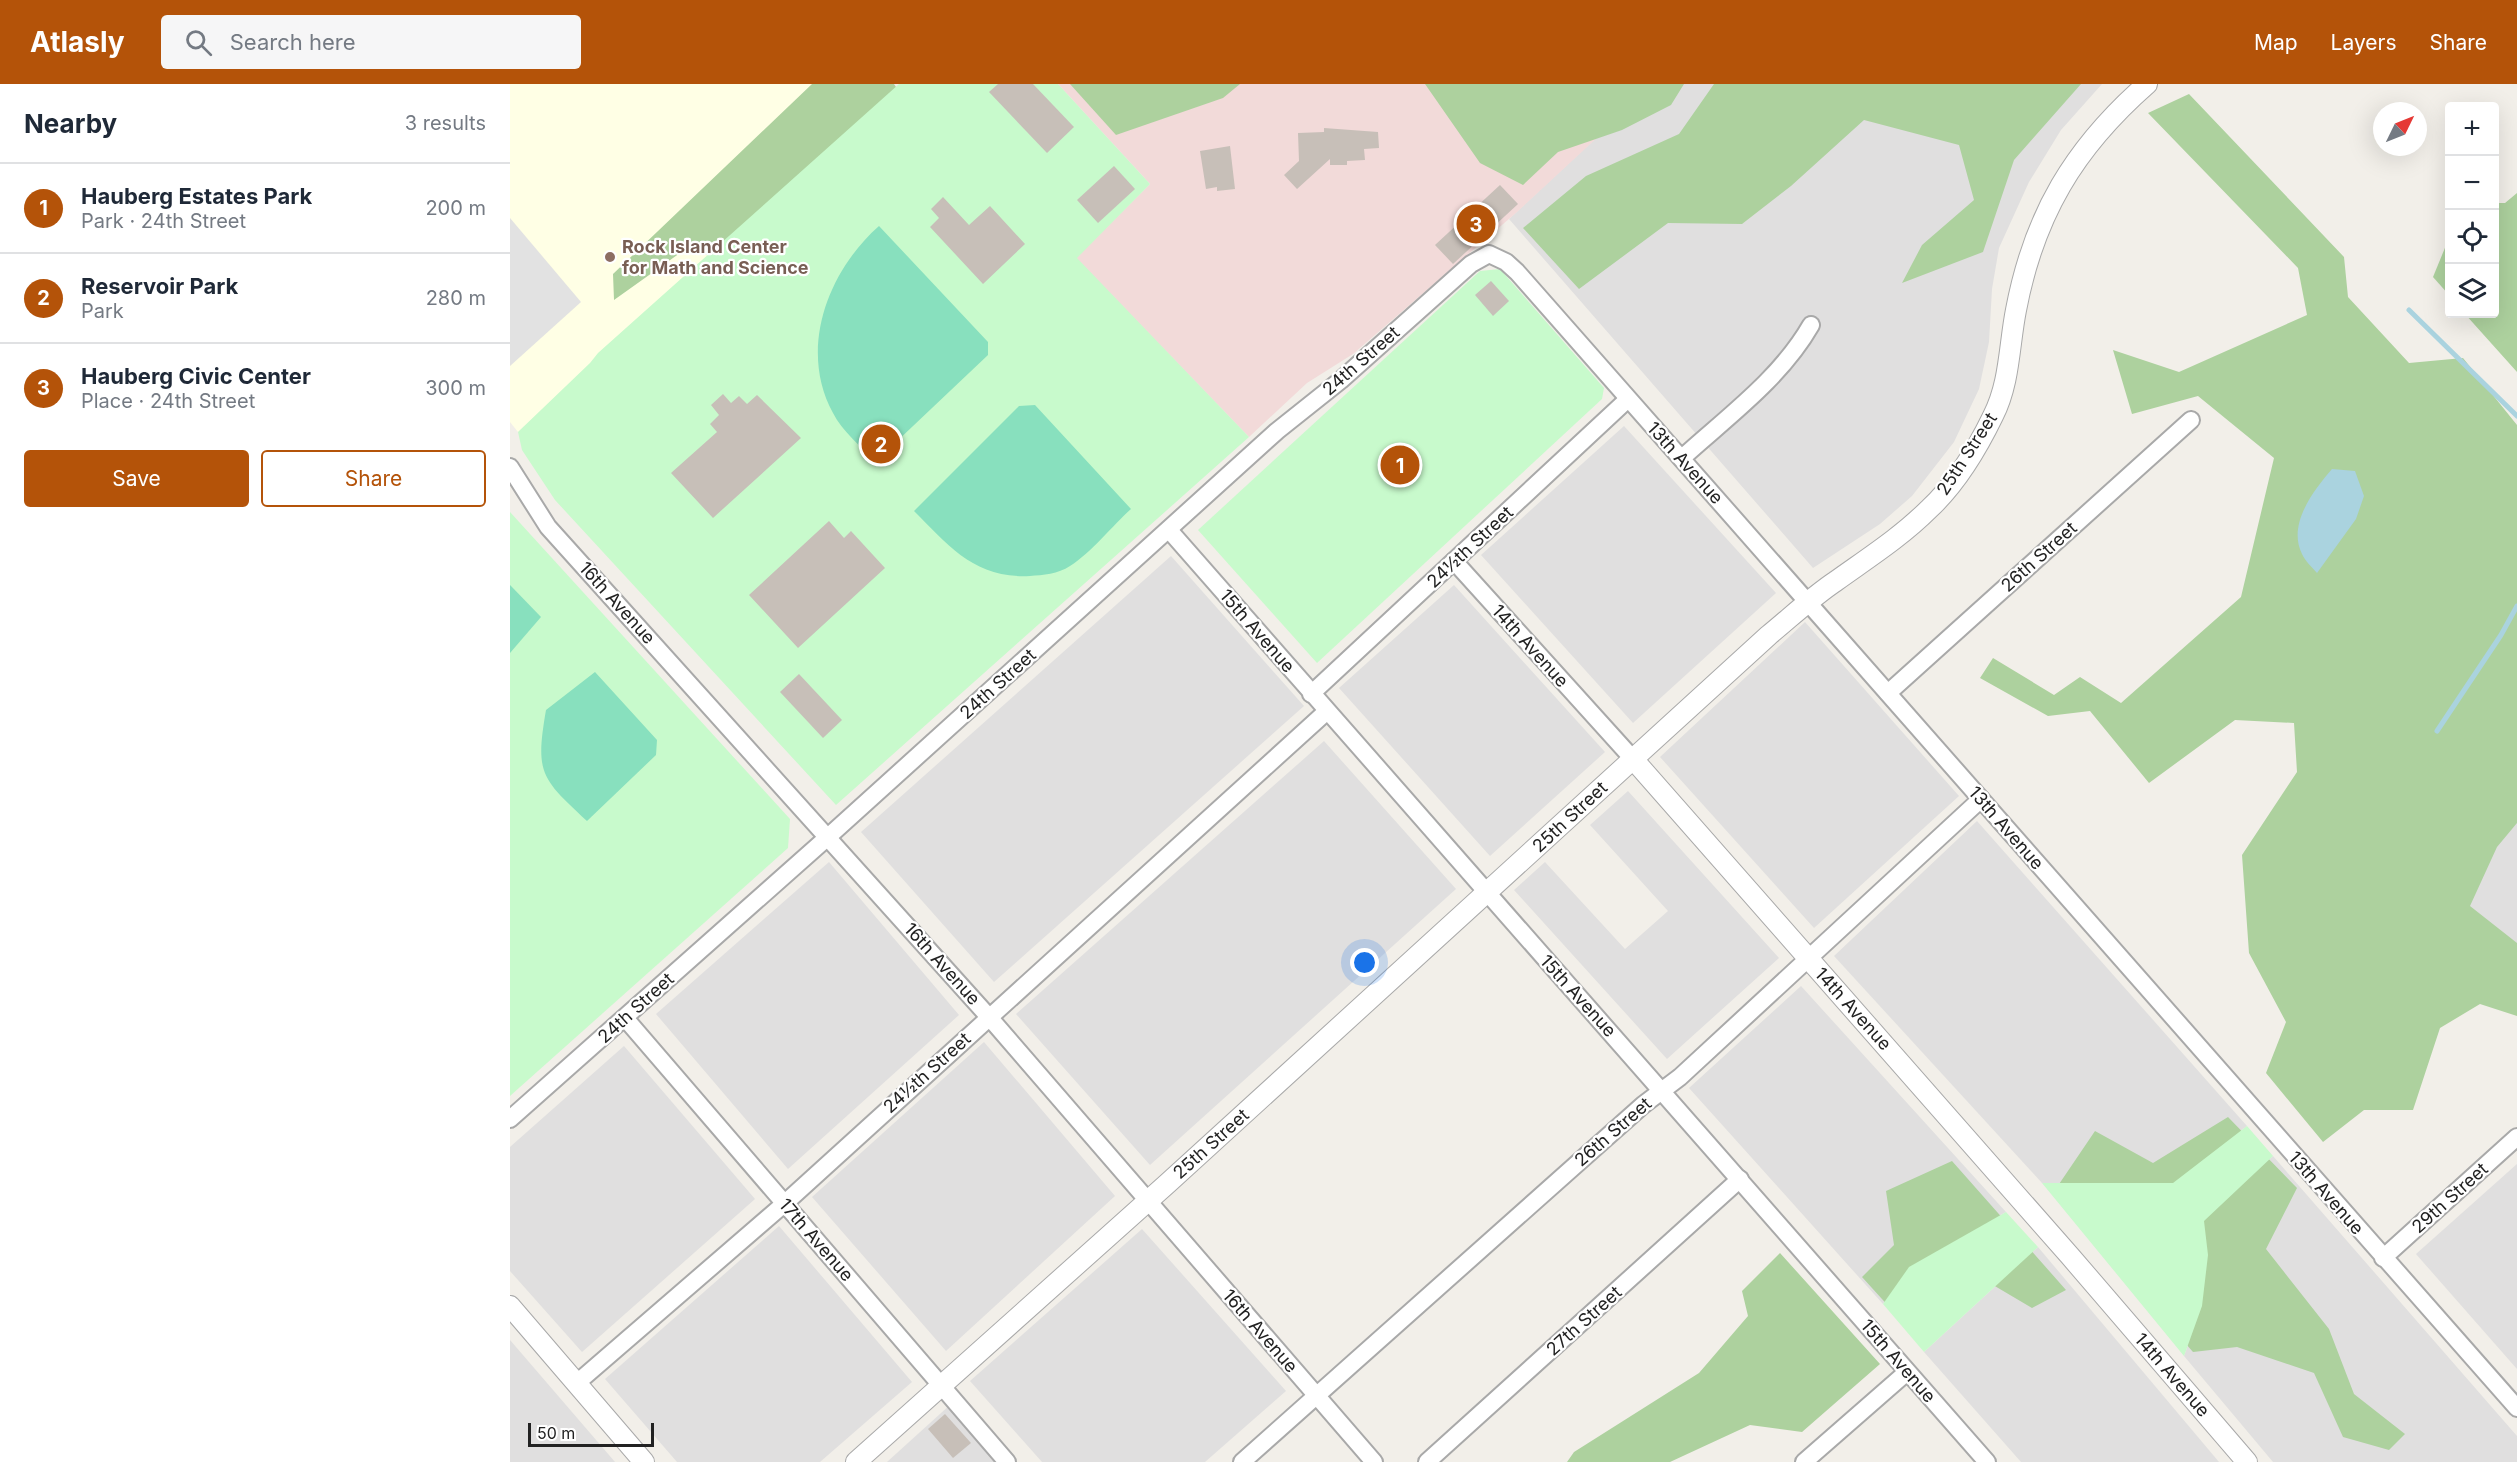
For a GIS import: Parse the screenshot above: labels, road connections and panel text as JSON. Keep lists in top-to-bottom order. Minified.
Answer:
{"streets":{"street":["24th Street","25th Street","13th Avenue","24½th Street","26th Street","16th Avenue","15th Avenue","14th Avenue","29th Street","17th Avenue","27th Street"]},"crossings":[["24th Street","13th Avenue"],["24th Street","16th Avenue"],["24th Street","15th Avenue"],["24th Street","17th Avenue"],["25th Street","13th Avenue"],["25th Street","16th Avenue"],["25th Street","15th Avenue"],["25th Street","14th Avenue"],["25th Street","17th Avenue"],["13th Avenue","24½th Street"],["13th Avenue","26th Street"],["13th Avenue","29th Street"],["24½th Street","16th Avenue"],["24½th Street","15th Avenue"],["24½th Street","14th Avenue"],["24½th Street","17th Avenue"],["26th Street","16th Avenue"],["26th Street","15th Avenue"],["26th Street","14th Avenue"],["15th Avenue","27th Street"]],"places":["Rock Island Center for Math and Science"],"scale_bar":"50 m","north":"top right","page":{"header":"Atlasly","search":"Search here","nav":["Map","Layers","Share"],"heading":["Nearby","3 results"],"map_buttons":["+","−"],"list":[{"mark":"1","name":"Hauberg Estates Park","note":"Park · 24th Street","value":"200 m"},{"mark":"2","name":"Reservoir Park","note":"Park","value":"280 m"},{"mark":"3","name":"Hauberg Civic Center","note":"Place · 24th Street","value":"300 m"}],"pins":["3","2","1"],"buttons":["Save","Share"],"scale":"50 m"}}
